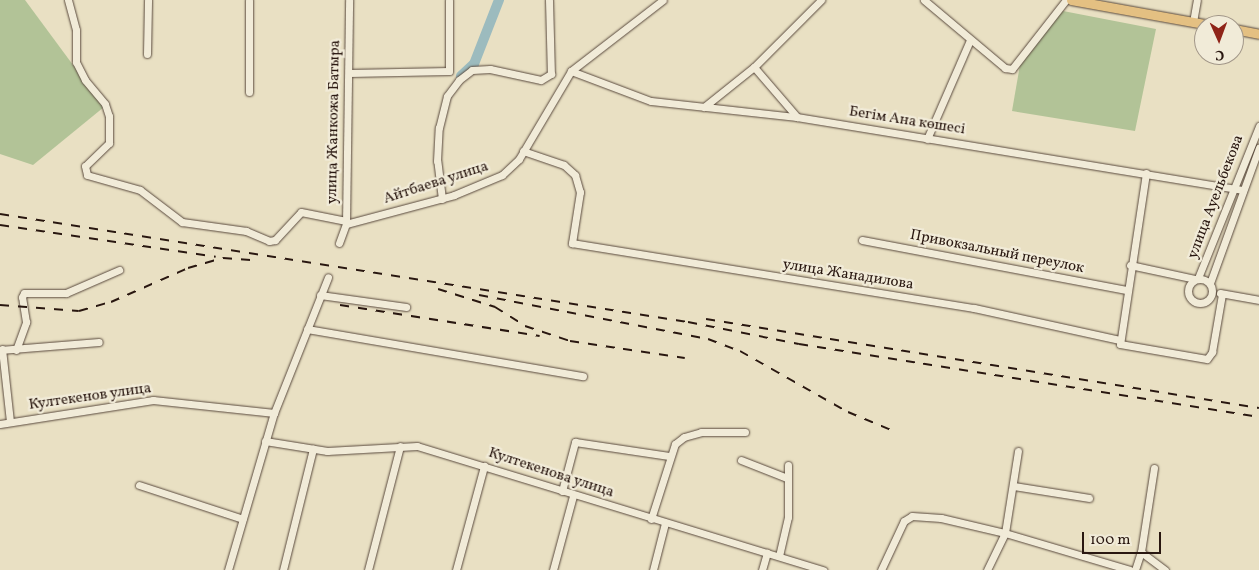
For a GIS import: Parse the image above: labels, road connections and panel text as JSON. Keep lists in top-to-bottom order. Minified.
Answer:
{"streets":{"street":["Бегім Ана көшесі","улица Жанкожа Батыра","Айтбаева улица","улица Ауельбекова","Привокзальный переулок","улица Жанадилова","Култекенов улица","Култекенова улица"]},"crossings":[["Бегім Ана көшесі","Айтбаева улица"],["Бегім Ана көшесі","улица Ауельбекова"],["улица Жанкожа Батыра","Айтбаева улица"],["Айтбаева улица","улица Жанадилова"]],"scale_bar":"100 m","north":"bottom"}
